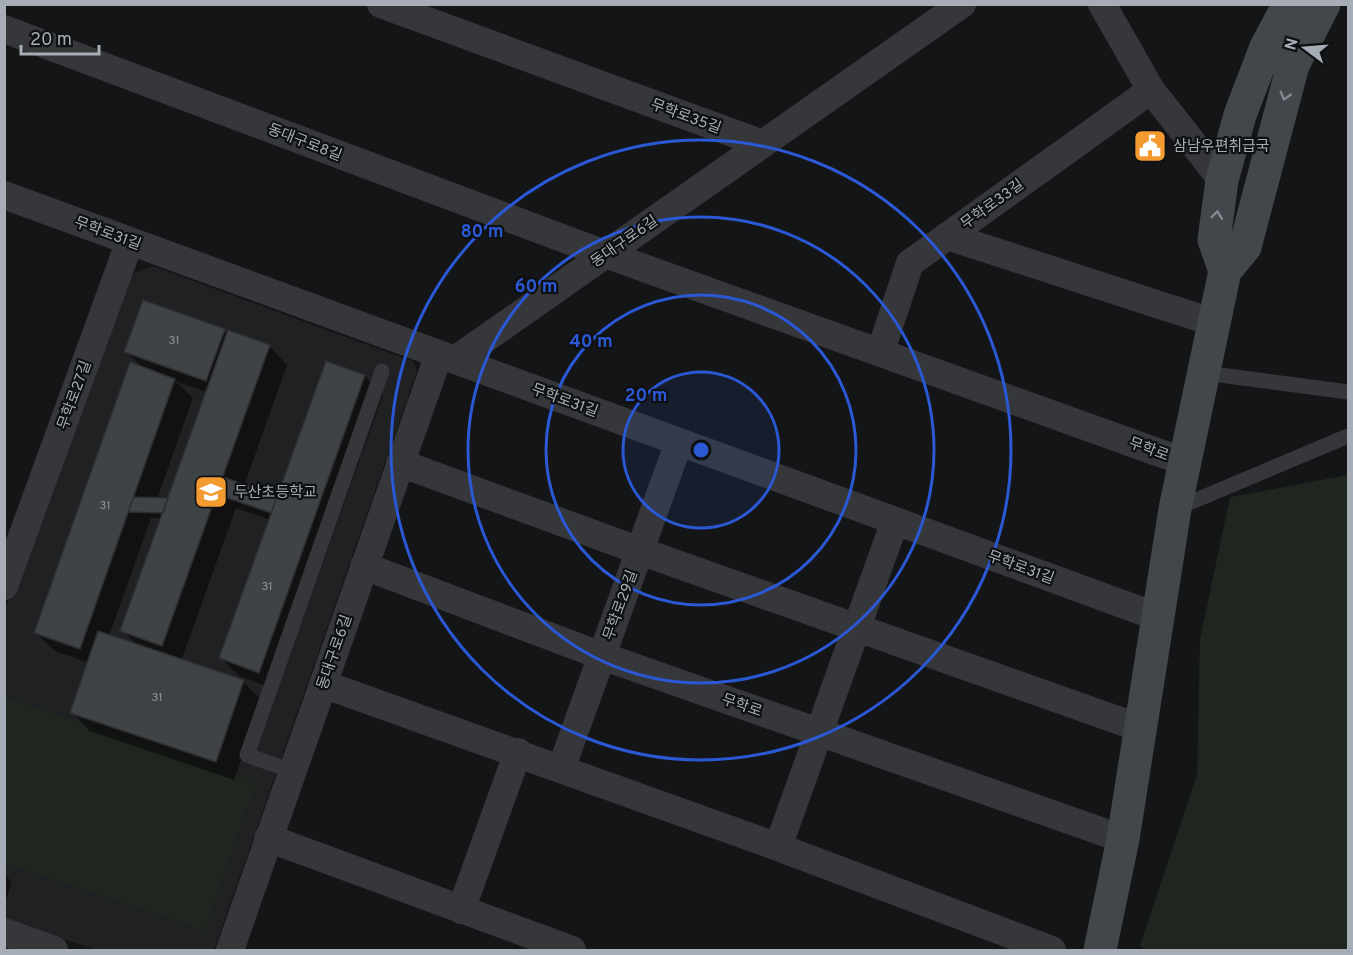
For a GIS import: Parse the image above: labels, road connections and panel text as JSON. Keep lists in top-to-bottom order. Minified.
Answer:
{"streets":{"main road":["무학로"],"street":["무학로35길","동대구로8길","무학로33길","무학로31길","동대구로6길","무학로27길","무학로29길"]},"crossings":[["무학로35길","동대구로6길"],["동대구로8길","동대구로6길"],["동대구로8길","무학로"],["무학로33길","무학로"],["무학로31길","동대구로6길"],["무학로31길","무학로27길"],["무학로31길","무학로"],["무학로31길","무학로29길"],["동대구로6길","무학로"],["무학로","무학로29길"]],"places":{"public building":["삼남우편취급국"],"school or university":["두산초등학교"]},"house_numbers":["31","31","31","31"],"scale_bar":"20 m","north":"left","rings":["80 m","60 m","40 m","20 m"]}
